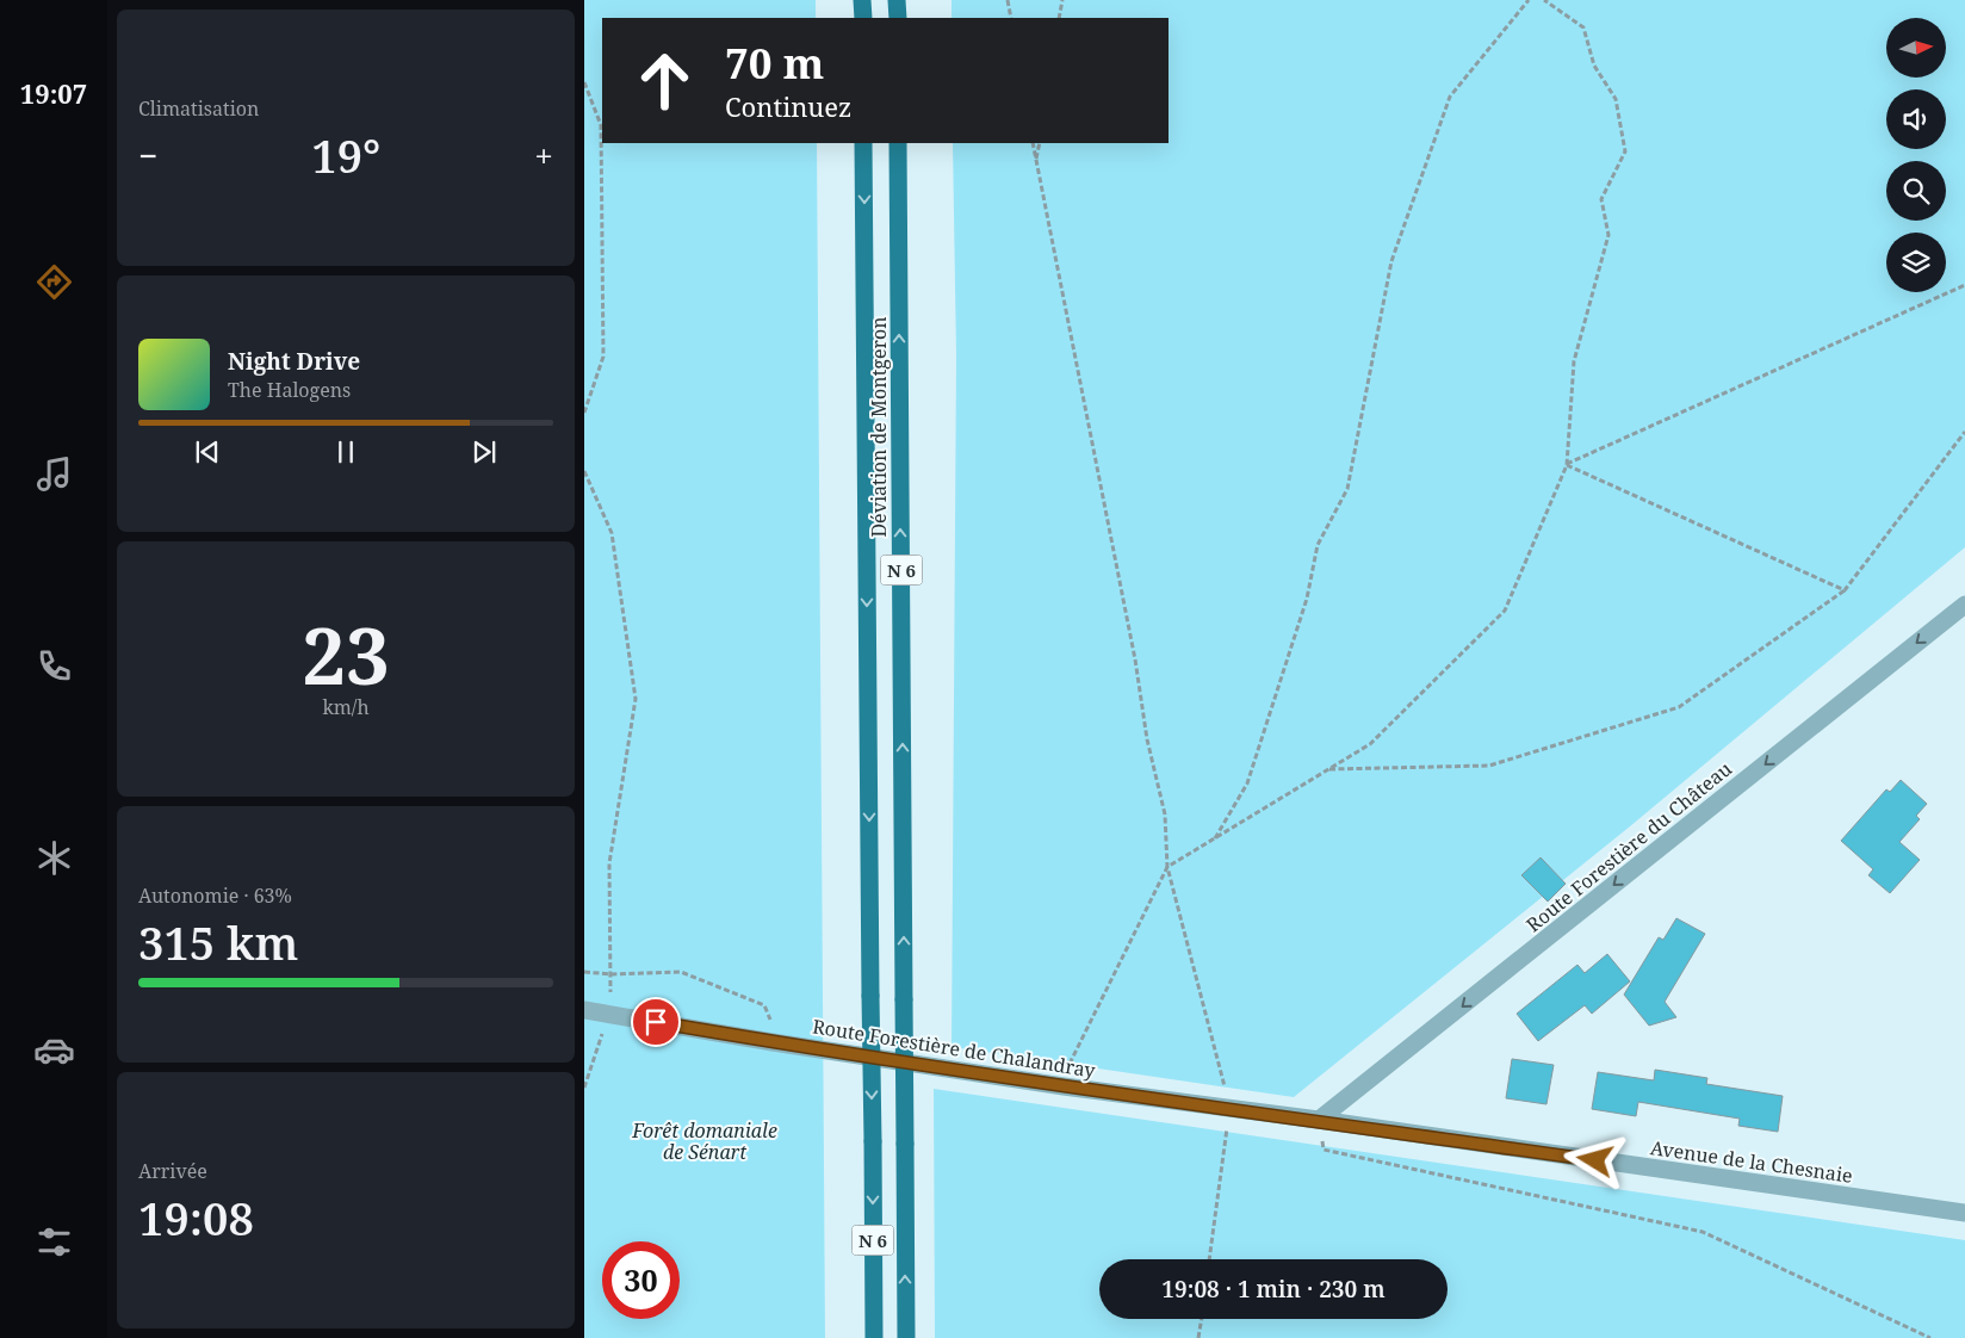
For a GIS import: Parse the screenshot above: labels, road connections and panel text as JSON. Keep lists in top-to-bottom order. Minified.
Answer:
{"streets":{"main road":["Déviation de Montgeron","N 6"],"street":["Route Forestière du Château","Route Forestière de Chalandray","Avenue de la Chesnaie"]},"crossings":[["Route Forestière du Château","Route Forestière de Chalandray"],["Route Forestière du Château","Avenue de la Chesnaie"],["Route Forestière de Chalandray","Avenue de la Chesnaie"]],"one_way":["Route Forestière du Château"],"parks":["Forêt domaniale de Sénart"],"north":"right","page":{"tabs":"19:07","tile":["Climatisation",["23","km/h"],["Autonomie · 63%","315 km"],["Arrivée","19:08"]],"turn":["70 m","Continuez"],"heat":["−","19°","+"],"song":["Night Drive","The Halogens"],"limit":"30","trip":"19:08 · 1 min · 230 m"}}
